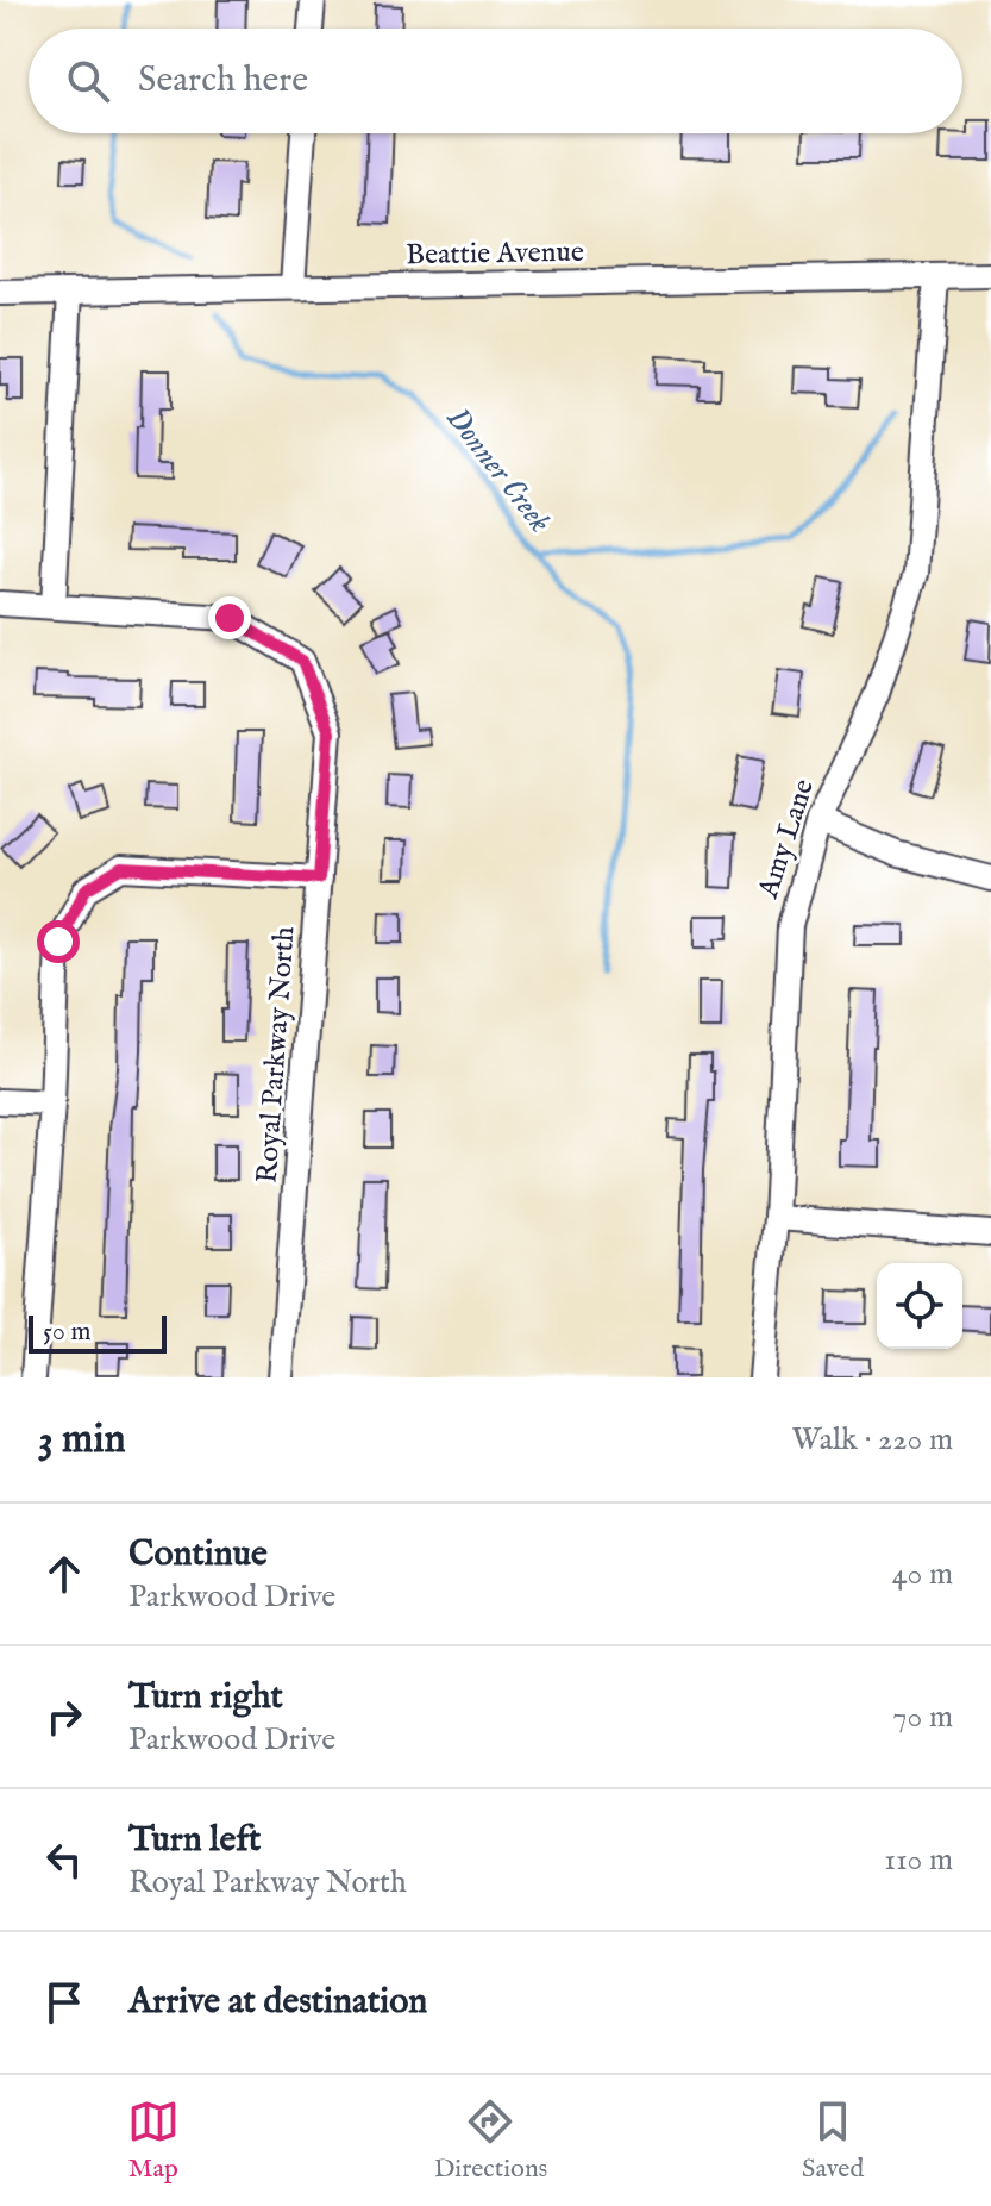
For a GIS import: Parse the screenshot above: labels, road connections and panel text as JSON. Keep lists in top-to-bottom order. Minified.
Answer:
{"streets":{"street":["Beattie Avenue","Amy Lane","Royal Parkway North"]},"crossings":[["Beattie Avenue","Amy Lane"]],"water":["Donner Creek"],"scale_bar":"50 m","page":{"search":"Search here","scale":"50 m","heading":["3 min","Walk · 220 m"],"list":[["Continue","Parkwood Drive","40 m"],["Turn right","Parkwood Drive","70 m"],["Turn left","Royal Parkway North","110 m"],"Arrive at destination"],"nav":["Map","Directions","Saved"]}}
